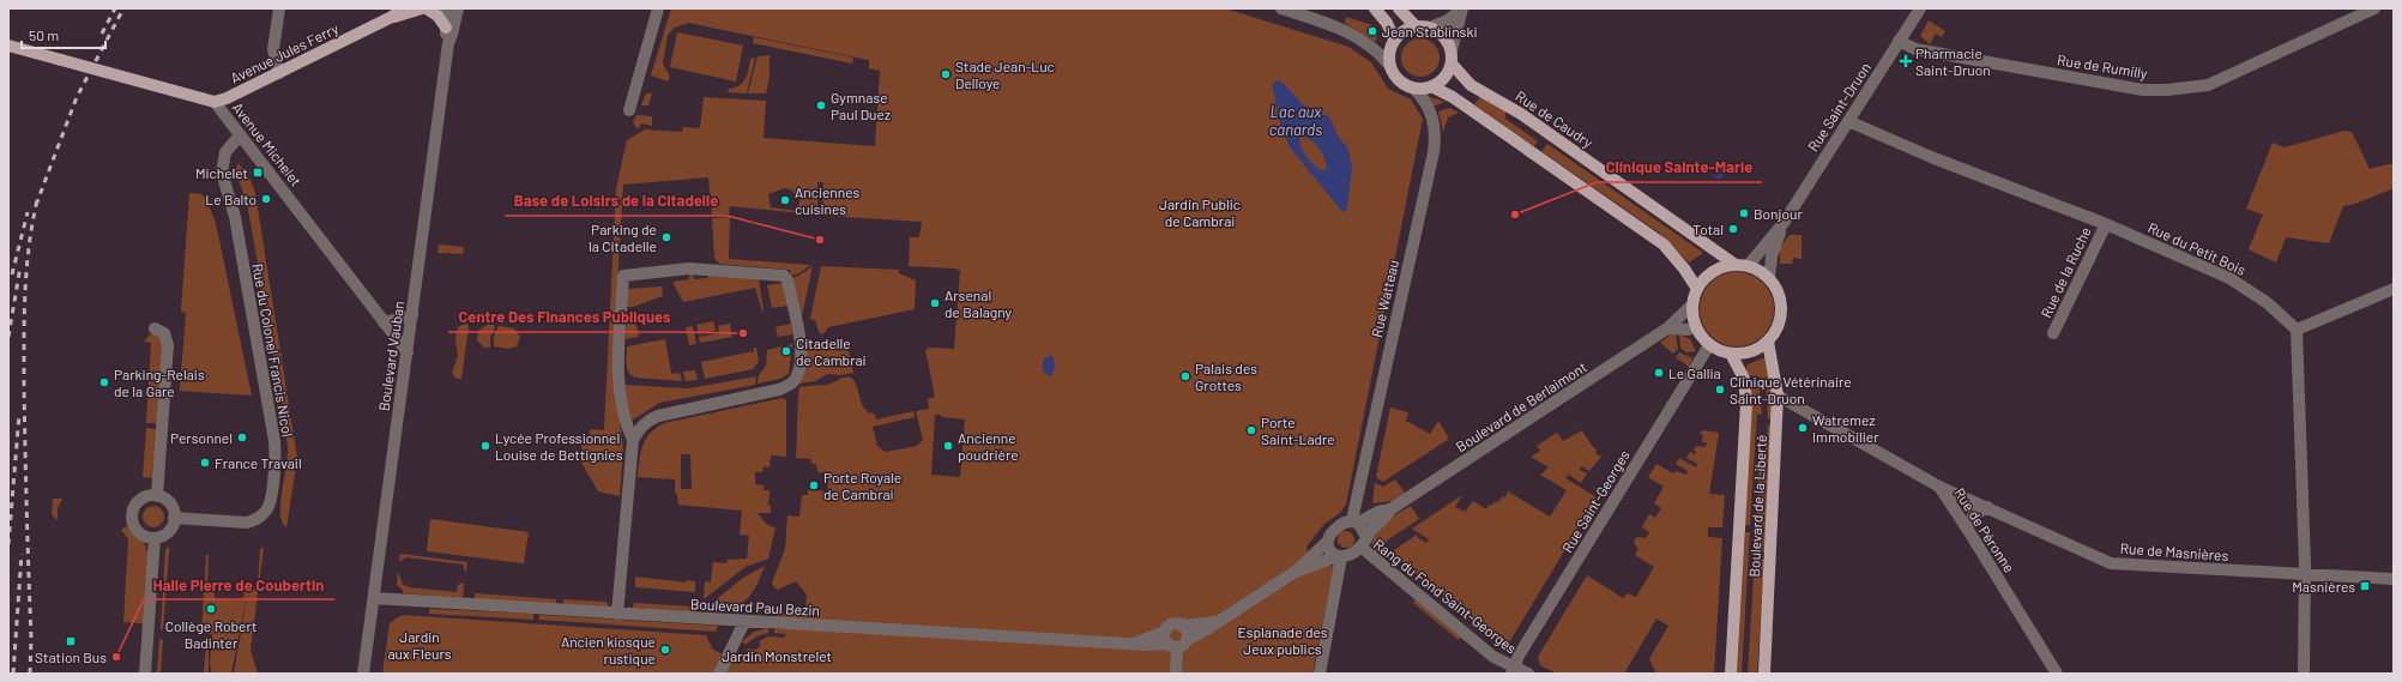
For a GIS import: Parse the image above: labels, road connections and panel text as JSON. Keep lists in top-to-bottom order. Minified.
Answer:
{"streets":{"main road":["Avenue Jules Ferry","Rue de Caudry","Avenue Michelet","Boulevard de la Liberté"],"street":["Rue de Rumilly","Rue Saint-Druon","Rue du Petit Bois","Rue de la Ruche","Rue Watteau","Rue du Colonel Francis Nicol","Boulevard Vauban","Boulevard de Berlaimont","Rue Saint-Georges","Rue de Péronne","Rue de Masnières","Rang du Fond Saint-Georges","Boulevard Paul Bezin"]},"crossings":[["Avenue Jules Ferry","Avenue Michelet"],["Rue de Rumilly","Rue Saint-Druon"],["Rue Saint-Druon","Rue de Caudry"],["Rue Saint-Druon","Rue du Petit Bois"],["Rue Saint-Druon","Boulevard de Berlaimont"],["Rue Saint-Druon","Rue Saint-Georges"],["Rue Saint-Druon","Boulevard de la Liberté"],["Rue de Caudry","Rue Watteau"],["Rue de Caudry","Boulevard de Berlaimont"],["Rue de Caudry","Rue Saint-Georges"],["Rue de Caudry","Boulevard de la Liberté"],["Avenue Michelet","Rue du Colonel Francis Nicol"],["Avenue Michelet","Boulevard Vauban"],["Rue du Petit Bois","Rue de la Ruche"],["Rue Watteau","Boulevard de Berlaimont"],["Boulevard Vauban","Boulevard Paul Bezin"],["Boulevard de Berlaimont","Rue Saint-Georges"],["Boulevard de Berlaimont","Boulevard de la Liberté"],["Boulevard de Berlaimont","Rang du Fond Saint-Georges"],["Boulevard de Berlaimont","Boulevard Paul Bezin"],["Rue Saint-Georges","Boulevard de la Liberté"],["Rue Saint-Georges","Rang du Fond Saint-Georges"],["Boulevard de la Liberté","Rue de Péronne"],["Rue de Péronne","Rue de Masnières"]],"water":["Lac aux canards"],"parks":["Jardin Public de Cambrai","Esplanade des Jeux publics","Jardin aux Fleurs","Jardin Monstrelet"],"places":{"other":["Jean Stablinski","Stade Jean-Luc Delloye","Gymnase Paul Duez","Le Balto","Anciennes cuisines","Bonjour","Clinique Sainte-Marie","Total","Parking de la Citadelle","Base de Loisirs de la Citadelle","Arsenal de Balagny","Centre Des Finances Publiques","Citadelle de Cambrai","Le Gallia","Palais des Grottes","Parking-Relais de la Gare","Clinique Vétérinaire Saint-Druon","Watremez Immobilier","Porte Saint-Ladre","Personnel","Lycée Professionnel Louise de Bettignies","Ancienne poudrière","France Travail","Porte Royale de Cambrai","Collège Robert Badinter","Ancien kiosque rustique","Halle Pierre de Coubertin"],"health":["Pharmacie Saint-Druon"],"transit":["Michelet","Masnières","Station Bus"]},"scale_bar":"50 m"}
